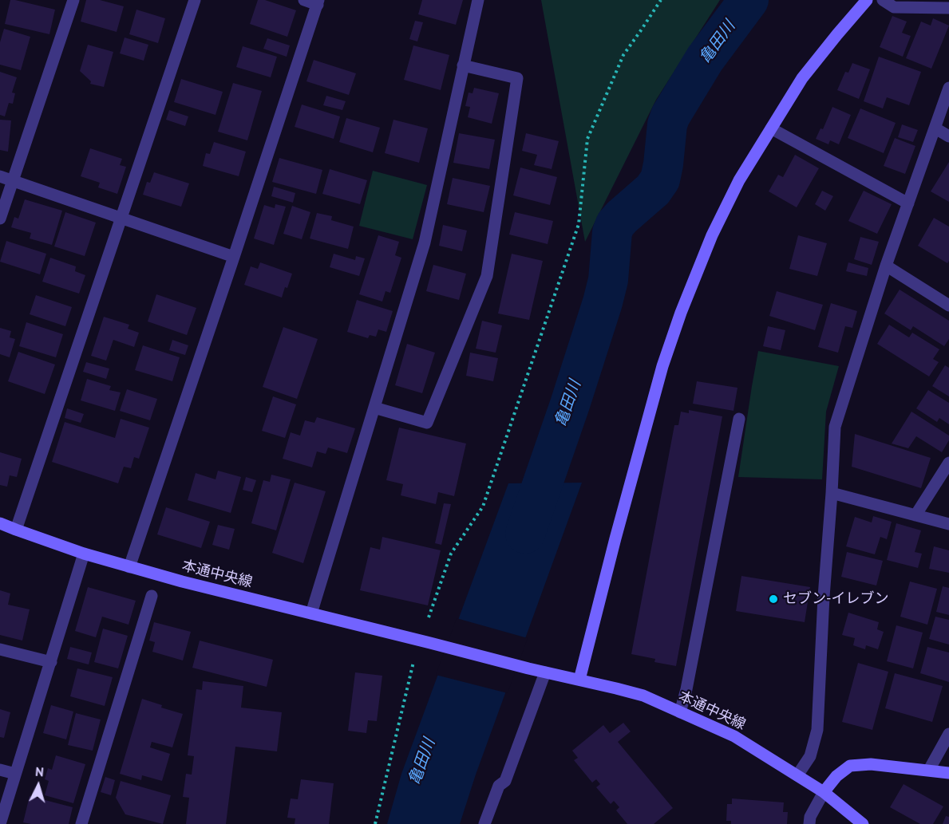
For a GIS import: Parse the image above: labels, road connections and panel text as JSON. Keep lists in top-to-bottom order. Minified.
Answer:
{"streets":{"street":["本通中央線"]},"water":["亀田川"],"places":["セブン-イレブン"],"north":"top"}
